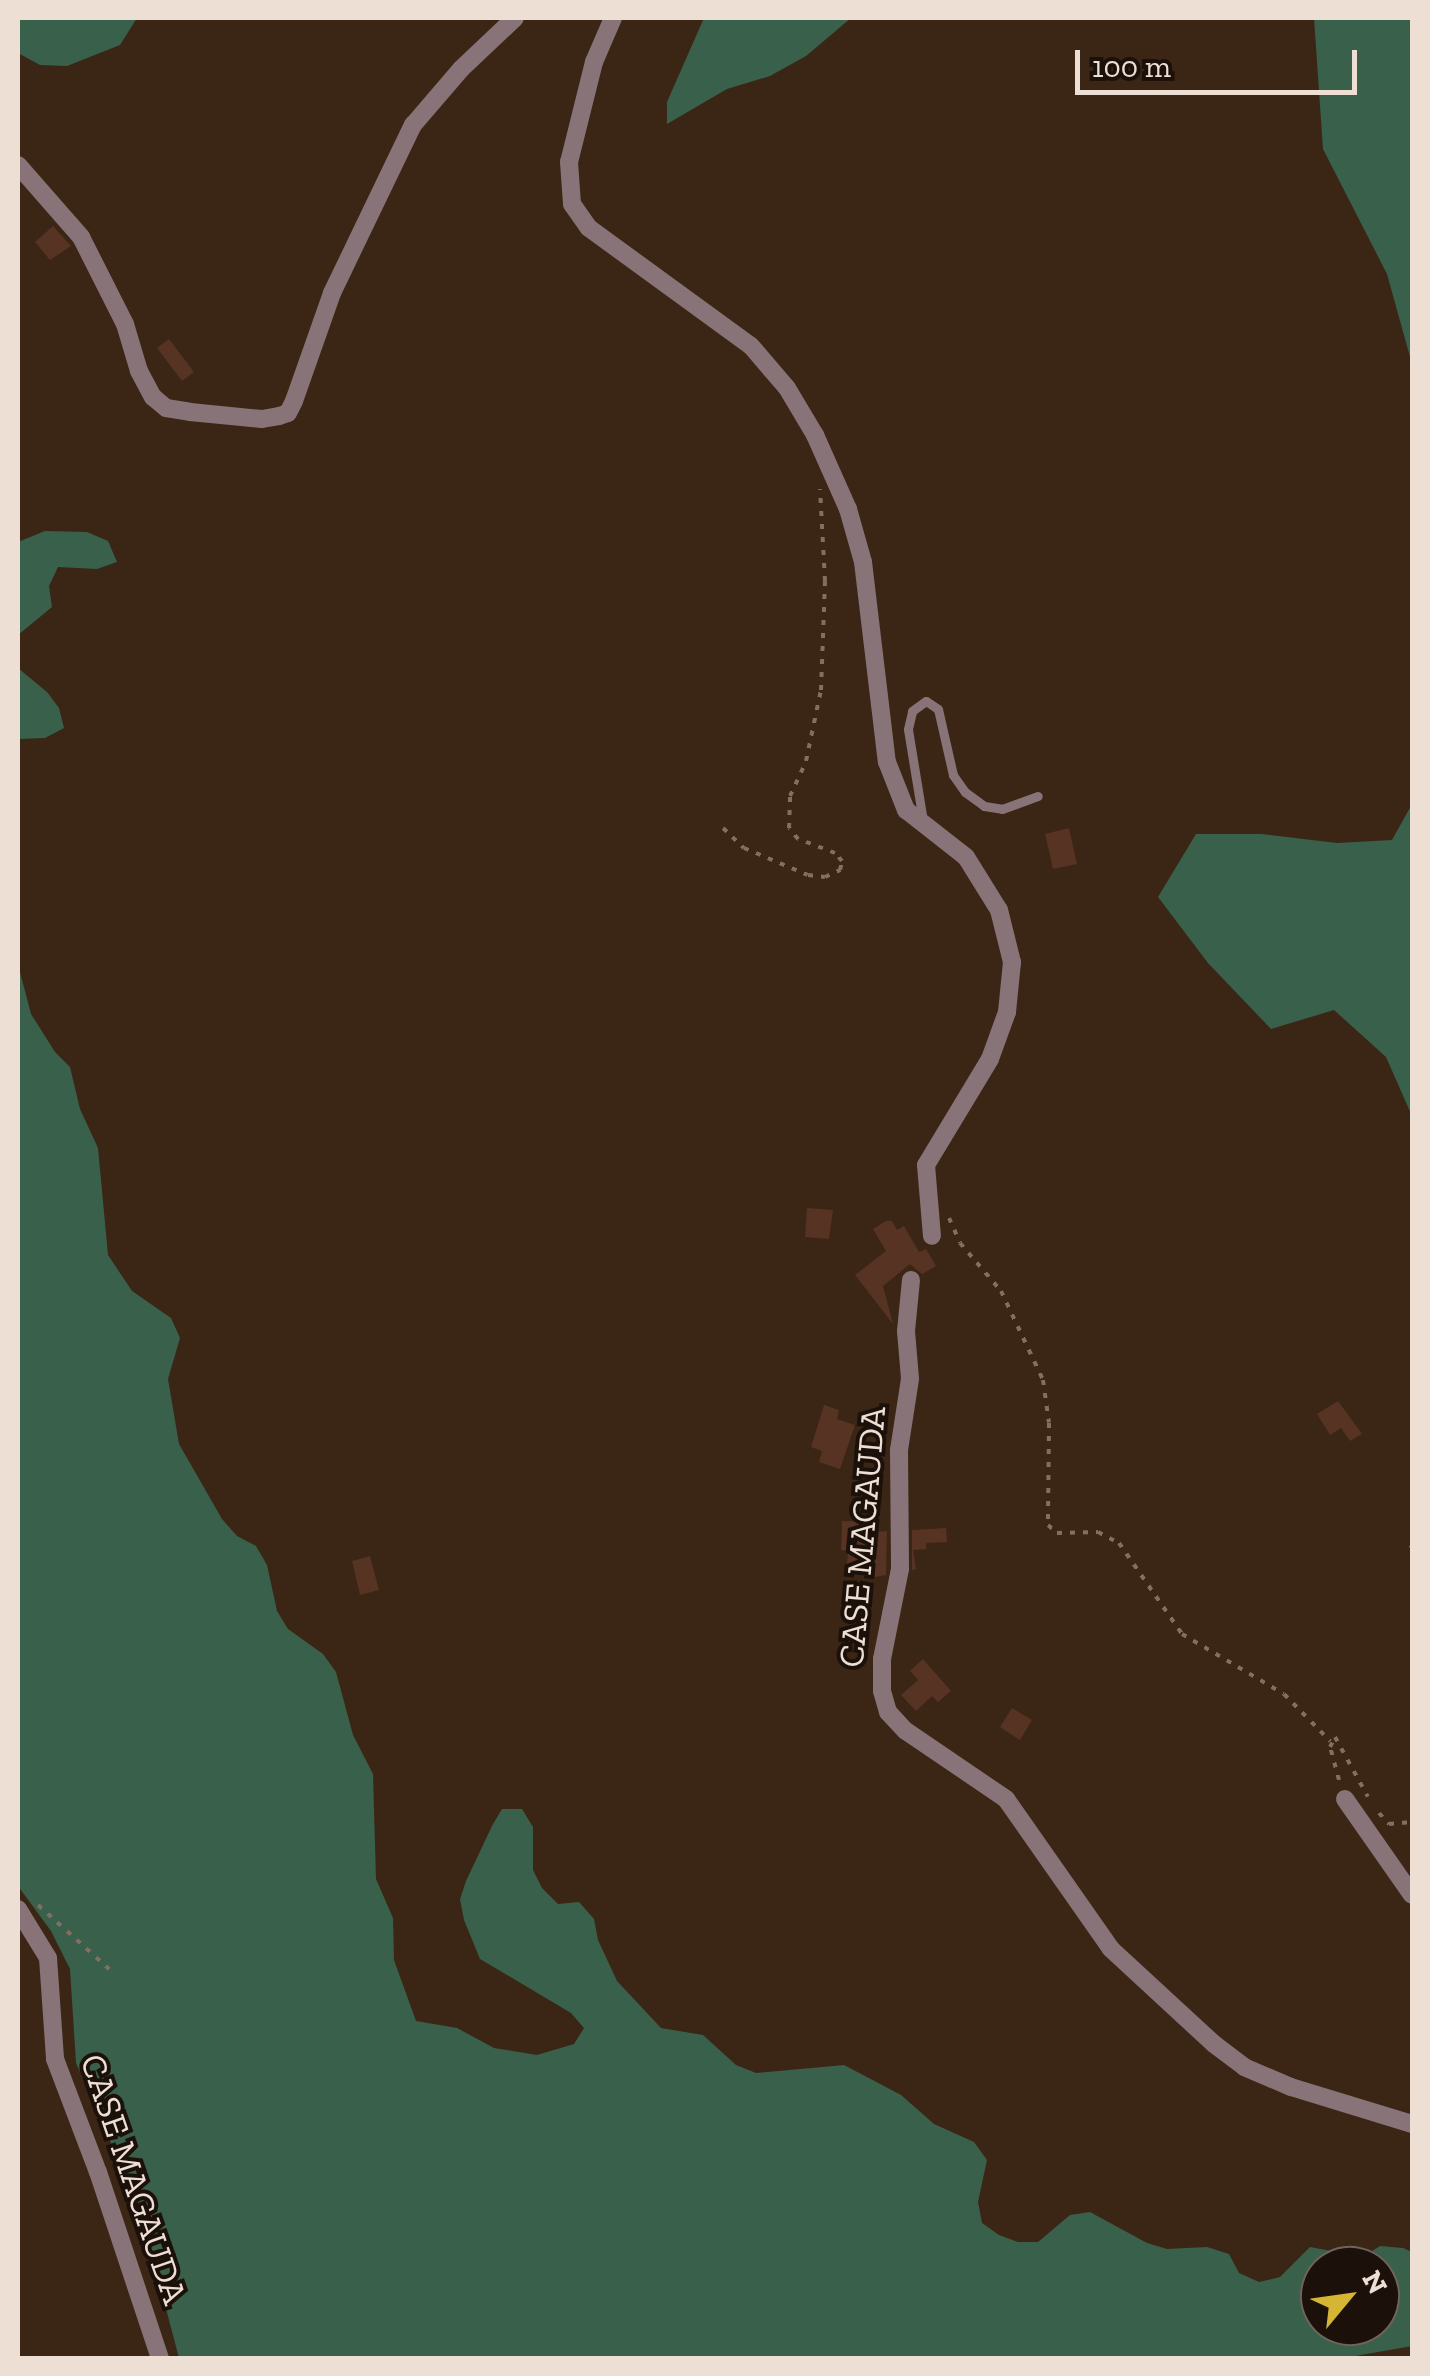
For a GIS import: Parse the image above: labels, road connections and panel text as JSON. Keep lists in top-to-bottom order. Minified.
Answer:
{"streets":{"street":["CASE MAGAUDA"]},"scale_bar":"100 m","north":"top right"}
